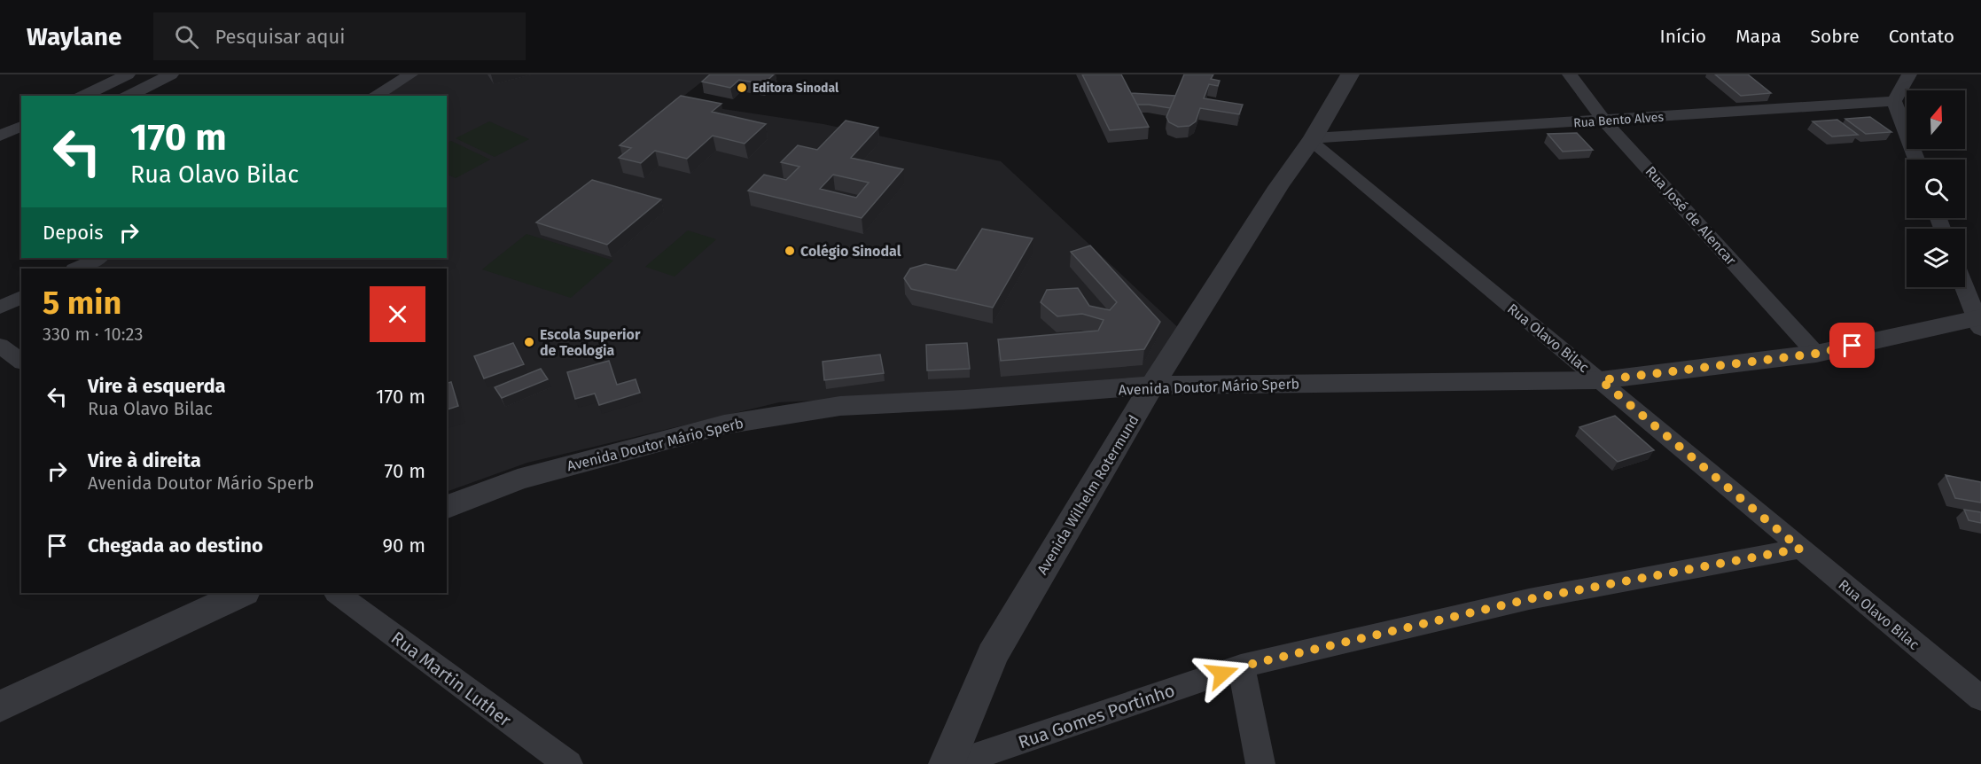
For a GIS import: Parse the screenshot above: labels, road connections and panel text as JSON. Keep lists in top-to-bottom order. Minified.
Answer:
{"streets":{"street":["Rua Bento Alves","Rua José de Alencar","Rua Olavo Bilac","Avenida Doutor Mário Sperb","Avenida Wilhelm Rotermund","Rua Martin Luther","Rua Gomes Portinho"]},"crossings":[["Rua Bento Alves","Rua José de Alencar"],["Rua Bento Alves","Rua Olavo Bilac"],["Rua Bento Alves","Avenida Wilhelm Rotermund"],["Rua José de Alencar","Avenida Doutor Mário Sperb"],["Rua Olavo Bilac","Avenida Doutor Mário Sperb"],["Rua Olavo Bilac","Avenida Wilhelm Rotermund"],["Rua Olavo Bilac","Rua Gomes Portinho"],["Avenida Doutor Mário Sperb","Avenida Wilhelm Rotermund"]],"places":["Editora Sinodal","Colégio Sinodal","Escola Superior de Teologia"],"north":"top","page":{"header":"Waylane","search":"Pesquisar aqui","nav":["Início","Mapa","Sobre","Contato"],"turn":["170 m","Rua Olavo Bilac"],"then":"Depois","heading":["5 min","330 m · 10:23"],"list":[{"name":"Vire à esquerda","note":"Rua Olavo Bilac","value":"170 m"},{"name":"Vire à direita","note":"Avenida Doutor Mário Sperb","value":"70 m"},{"name":"Chegada ao destino","value":"90 m"}]}}
